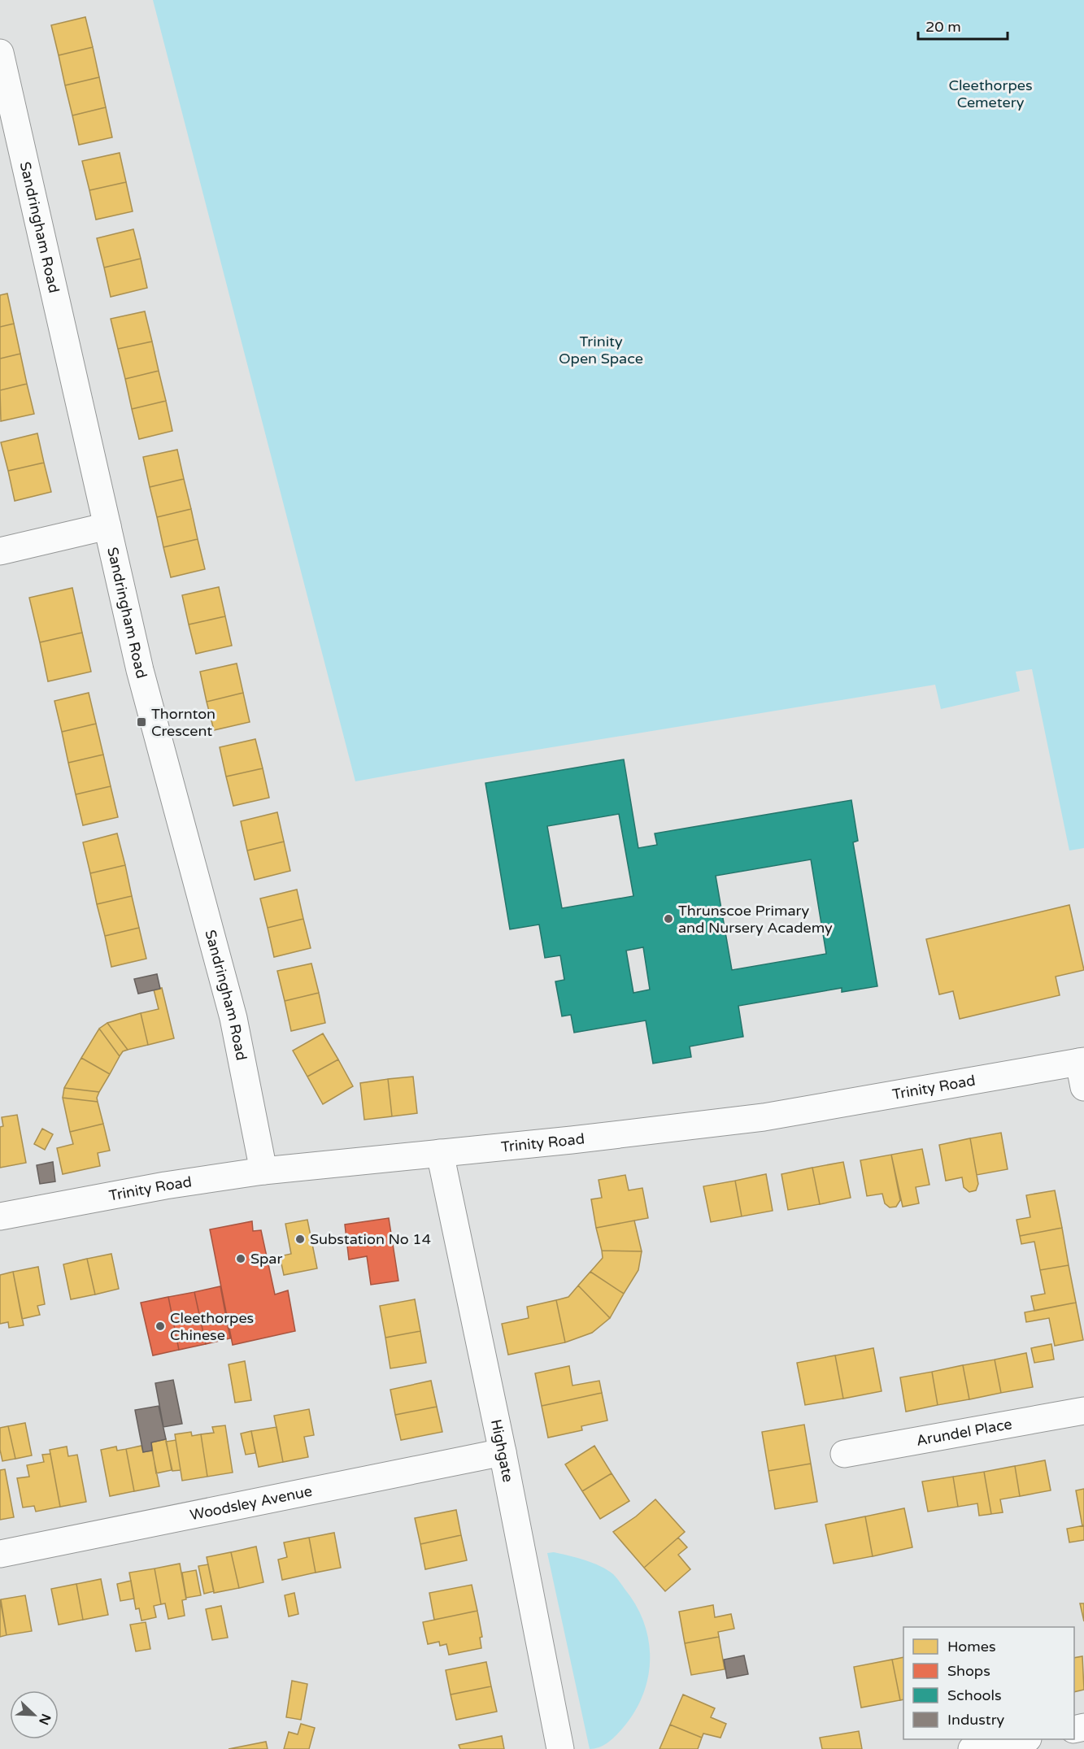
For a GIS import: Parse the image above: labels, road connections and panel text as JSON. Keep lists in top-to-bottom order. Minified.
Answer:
{"streets":{"street":["Sandringham Road","Trinity Road","Arundel Place","Highgate","Woodsley Avenue"]},"crossings":[["Sandringham Road","Trinity Road"],["Trinity Road","Highgate"],["Highgate","Woodsley Avenue"]],"parks":["Cleethorpes Cemetery","Trinity Open Space"],"places":{"transit":["Thornton Crescent"],"other":["Thrunscoe Primary and Nursery Academy","Substation No 14","Spar","Cleethorpes Chinese"]},"legend":["Homes","Shops","Schools","Industry"],"scale_bar":"20 m","north":"bottom right"}
